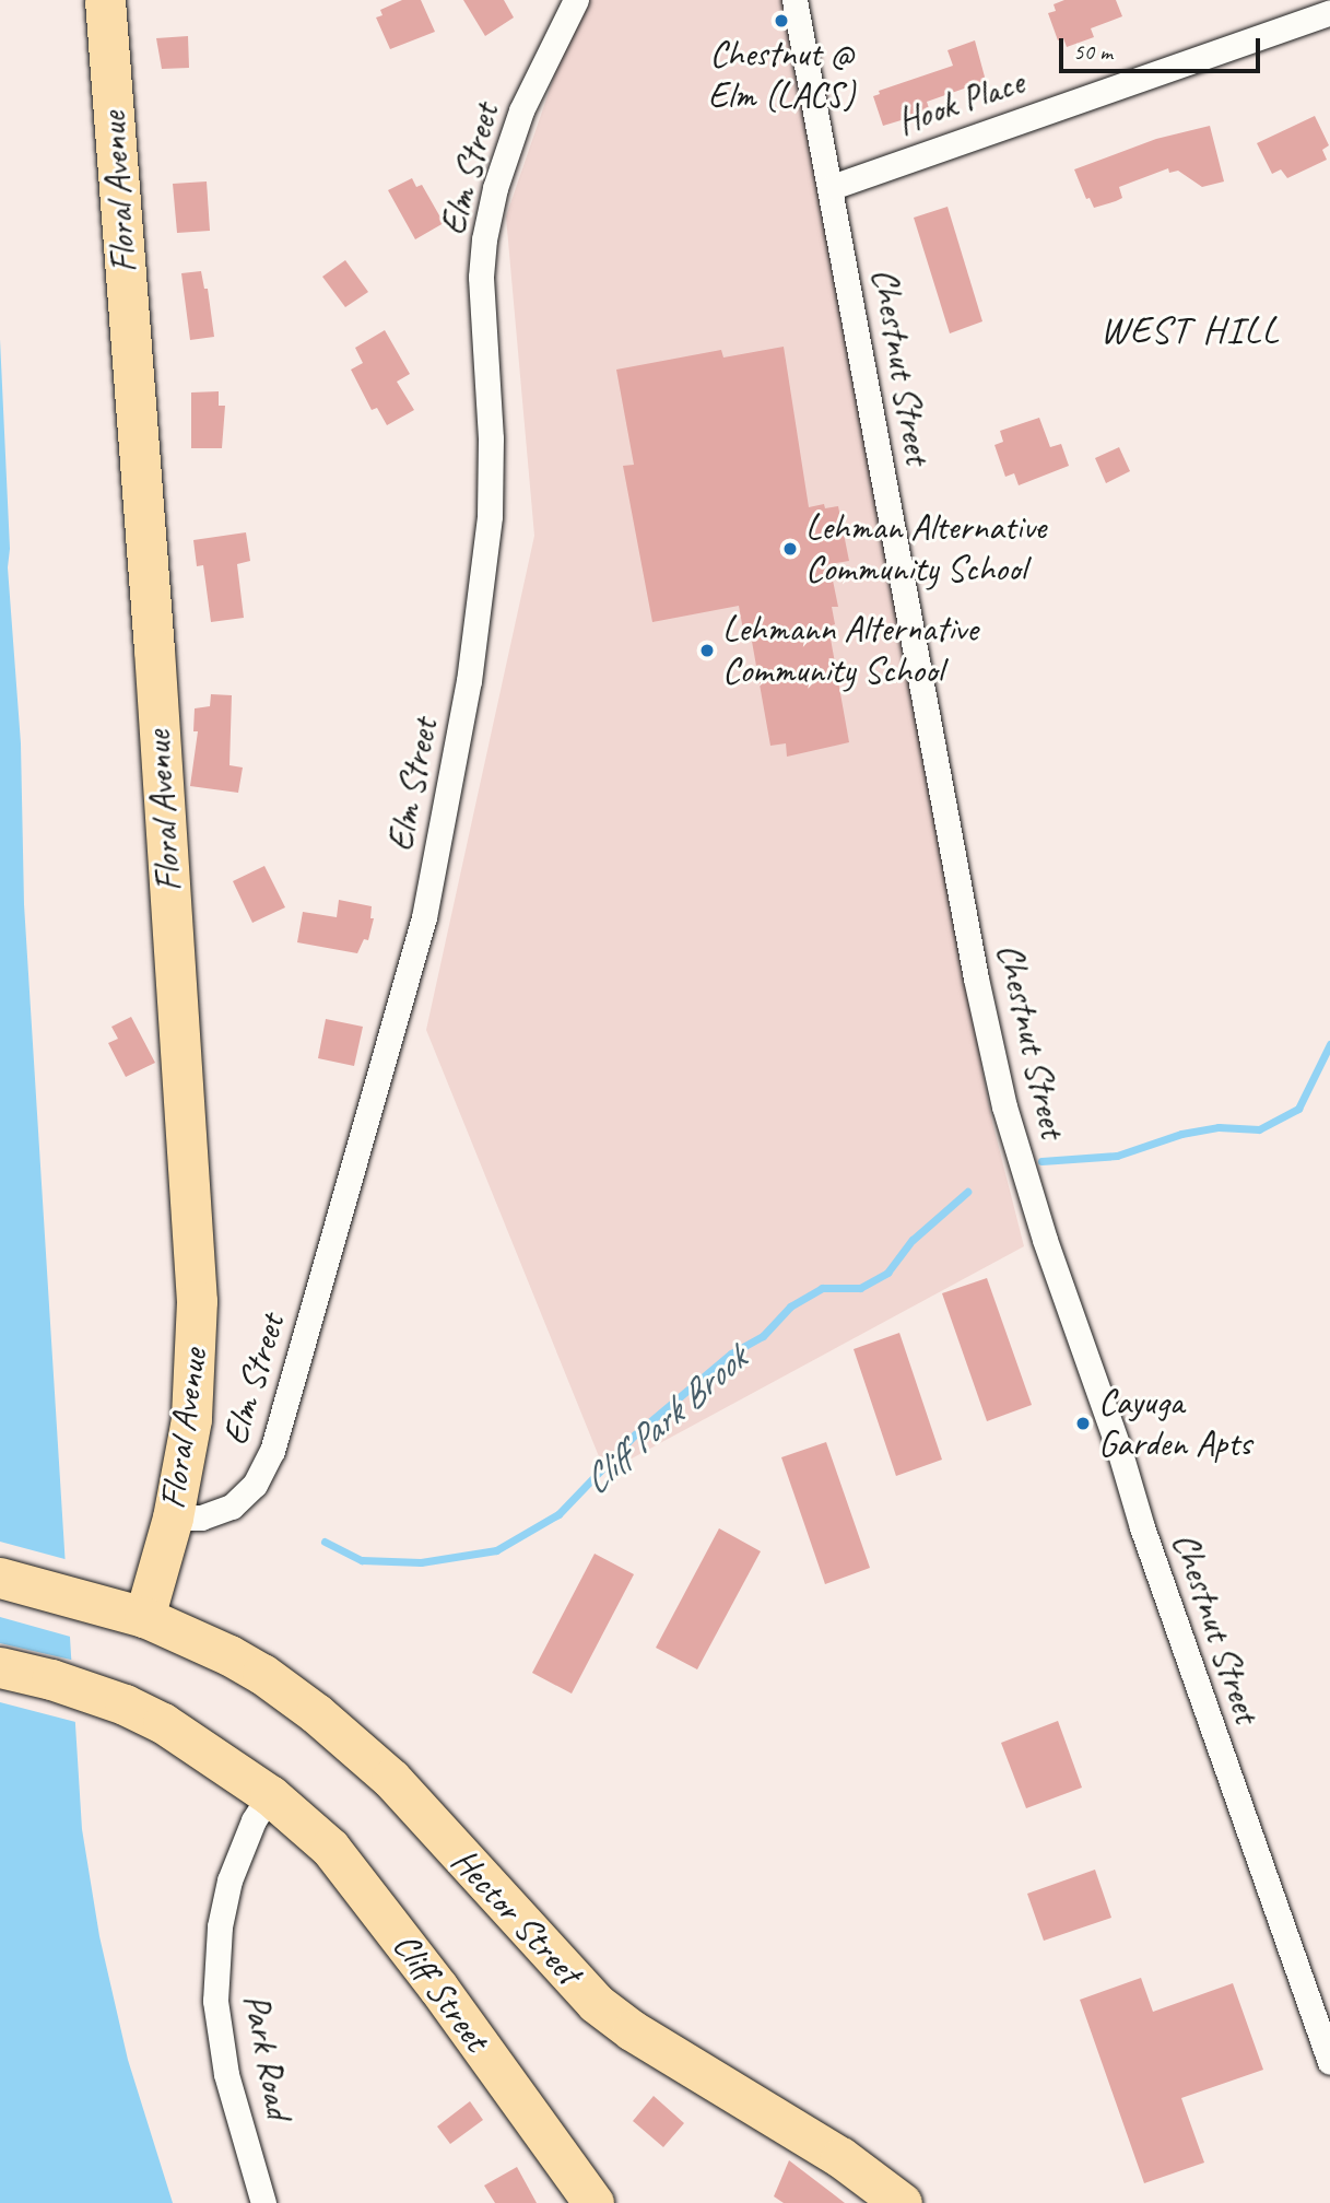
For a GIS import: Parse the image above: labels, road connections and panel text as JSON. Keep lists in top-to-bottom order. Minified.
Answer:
{"streets":{"main road":["Floral Avenue","Hector Street","Cliff Street"],"street":["Hook Place","Elm Street","Chestnut Street","Park Road"]},"crossings":[["Hook Place","Chestnut Street"],["Elm Street","Floral Avenue"],["Floral Avenue","Hector Street"],["Cliff Street","Park Road"]],"districts":["WEST HILL"],"water":["Cliff Park Brook"],"places":["Chestnut @ Elm (LACS)","Lehman Alternative Community School","Lehmann Alternative Community School","Cayuga Garden Apts"],"scale_bar":"50 m"}
